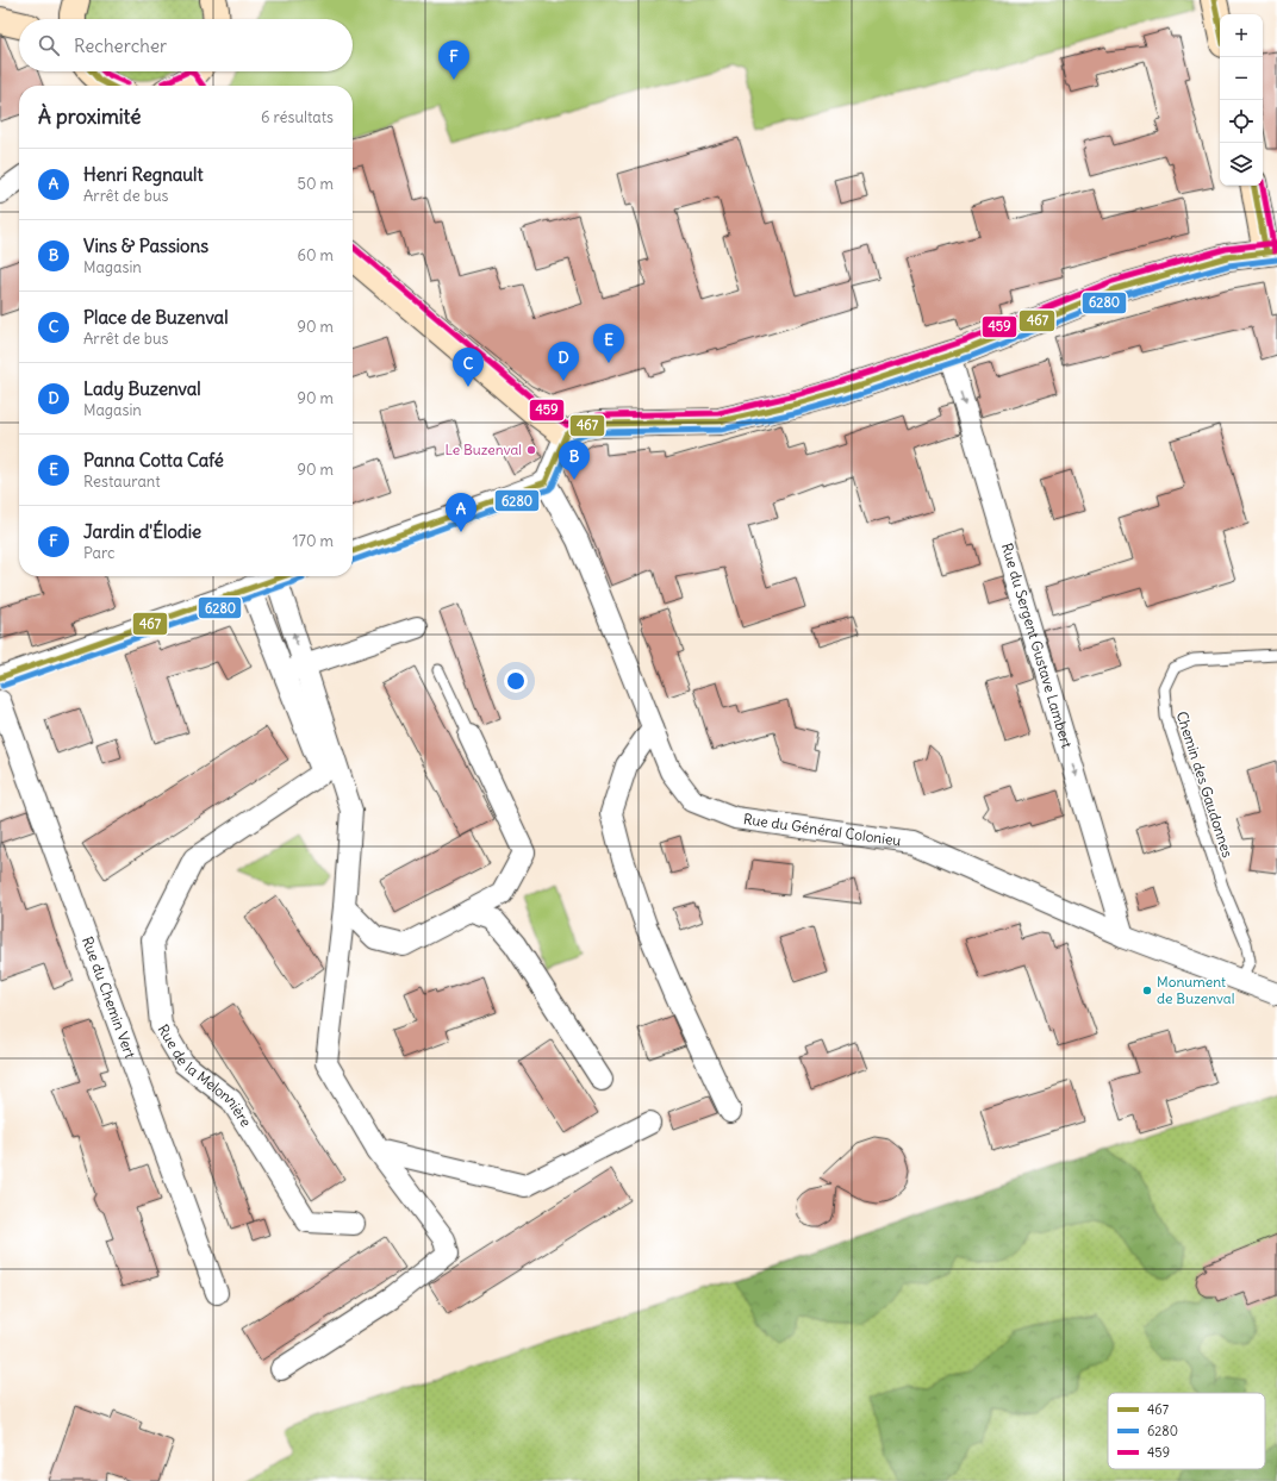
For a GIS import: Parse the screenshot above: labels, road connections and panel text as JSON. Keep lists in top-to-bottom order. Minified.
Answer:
{"streets":{"street":["Rue du Sergent Gustave Lambert","Rue du Général Colonieu","Rue du Chemin Vert","Rue de la Melonnière"],"lane":["Chemin des Gaudonnes"]},"crossings":[["Rue du Sergent Gustave Lambert","Rue du Général Colonieu"],["Chemin des Gaudonnes","Rue du Général Colonieu"]],"one_way":["Rue du Sergent Gustave Lambert"],"places":["Le Buzenval","Monument de Buzenval"],"lines":["transit line 467","transit line 459","transit line 6280"],"legend":["467","6280","459"],"page":{"map_buttons":["+","−"],"search":"Rechercher","pins":["F","E","D","C","B","A"],"heading":["À proximité","6 résultats"],"list":[{"mark":"A","name":"Henri Regnault","note":"Arrêt de bus","value":"50 m"},{"mark":"B","name":"Vins & Passions","note":"Magasin","value":"60 m"},{"mark":"C","name":"Place de Buzenval","note":"Arrêt de bus","value":"90 m"},{"mark":"D","name":"Lady Buzenval","note":"Magasin","value":"90 m"},{"mark":"E","name":"Panna Cotta Café","note":"Restaurant","value":"90 m"},{"mark":"F","name":"Jardin d'Élodie","note":"Parc","value":"170 m"}]}}
